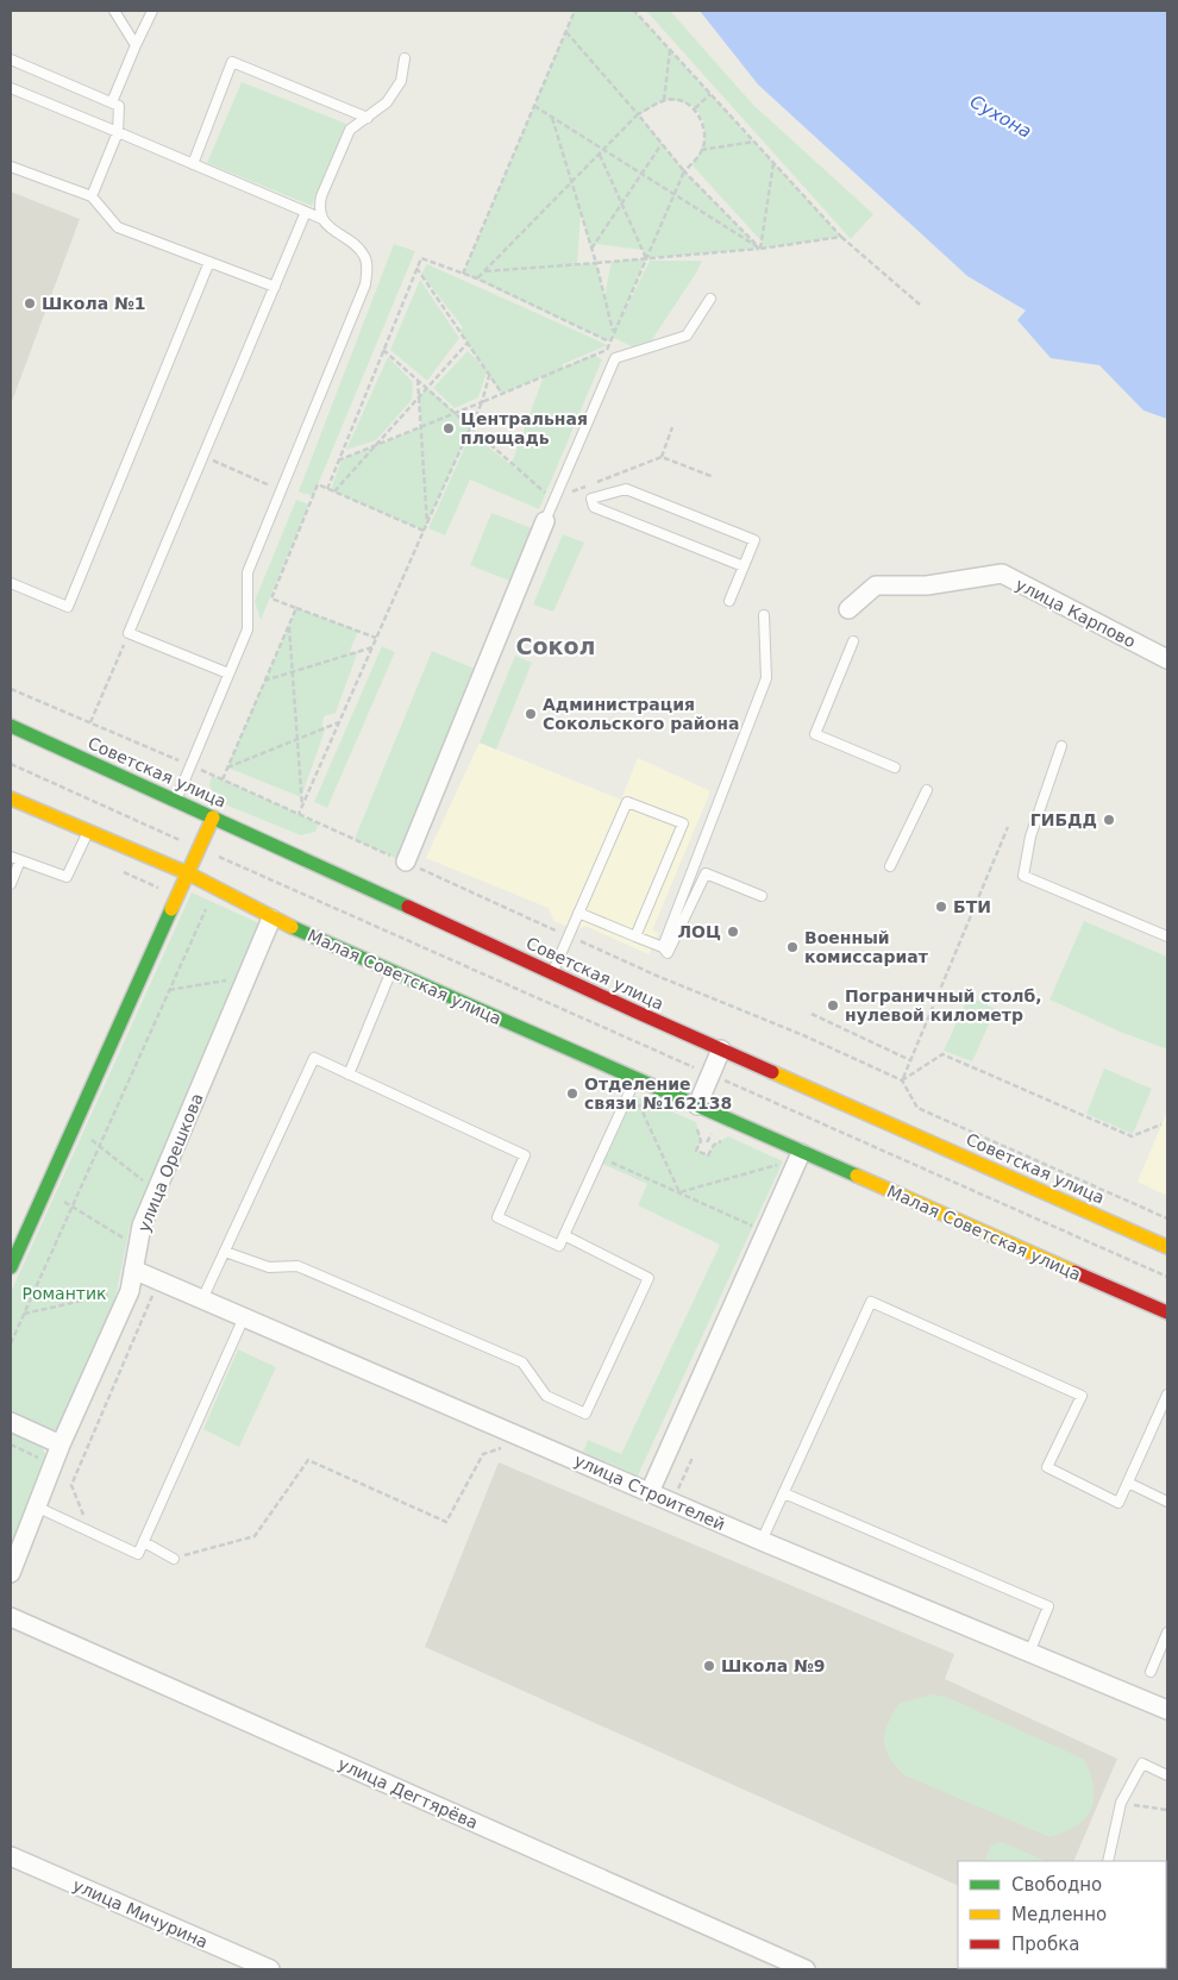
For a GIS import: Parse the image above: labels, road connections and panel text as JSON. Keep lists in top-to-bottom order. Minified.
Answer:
{"streets":{"street":["улица Карпово","Советская улица","Малая Советская улица","улица Орешкова","улица Строителей","улица Дегтярёва","улица Мичурина"]},"crossings":[["Малая Советская улица","улица Орешкова"],["улица Орешкова","улица Строителей"]],"districts":["Сокол"],"water":["Сухона"],"parks":["Романтик"],"places":["Школа №1","Центральная площадь","Администрация Сокольского района","ГИБДД","БТИ","ЛОЦ","Военный комиссариат","Пограничный столб, нулевой километр","Отделение связи №162138","Школа №9"],"legend":["Свободно","Медленно","Пробка"]}
